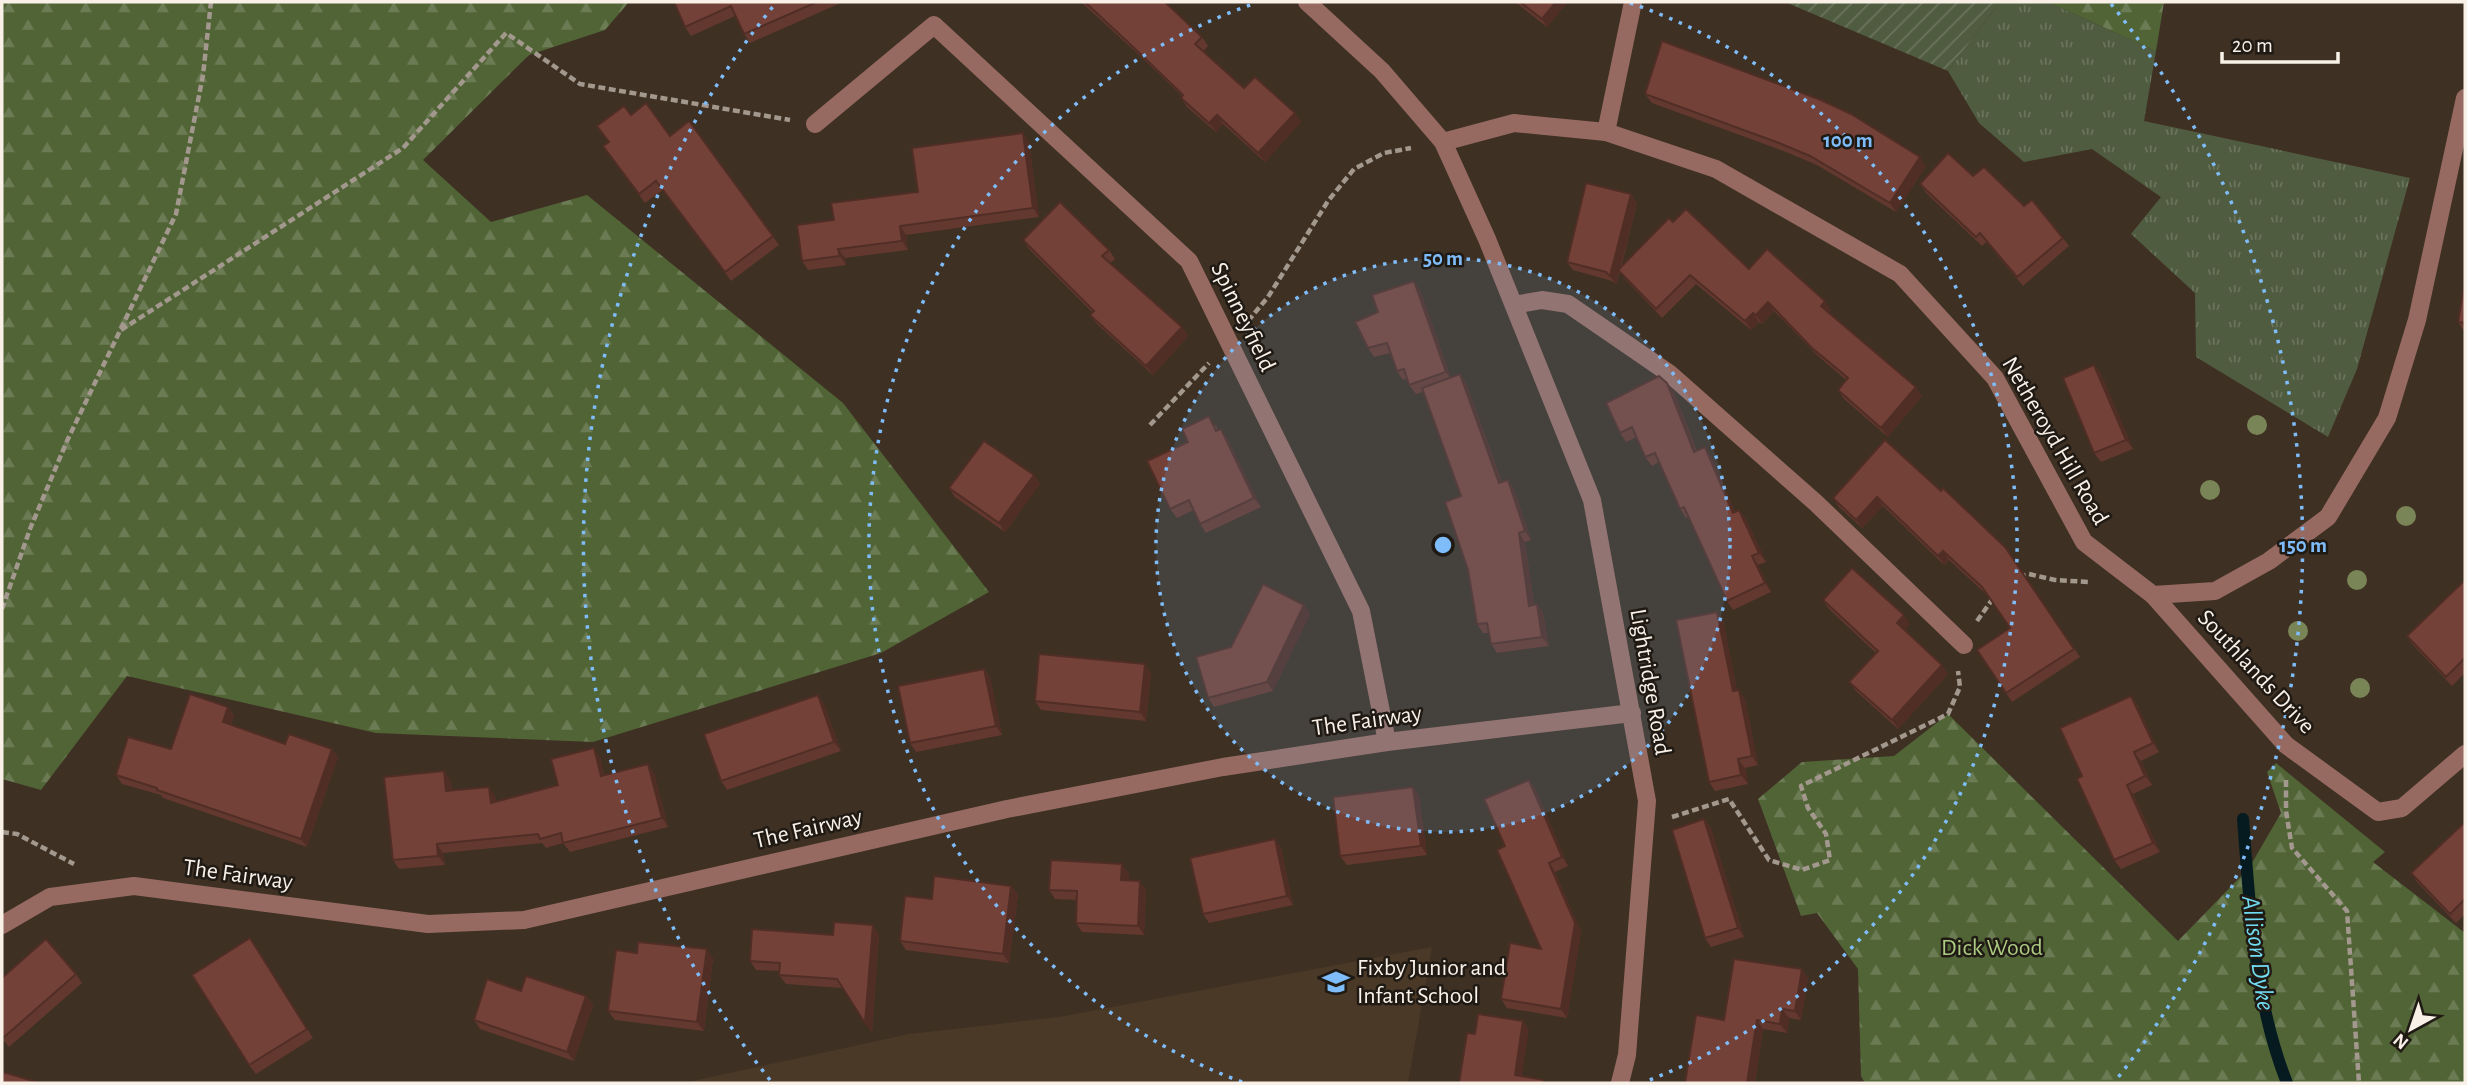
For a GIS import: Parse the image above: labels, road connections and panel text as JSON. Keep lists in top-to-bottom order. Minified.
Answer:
{"streets":{"street":["Spinneyfield","Netheroyd Hill Road","Southlands Drive","Lightridge Road","The Fairway"]},"crossings":[["Spinneyfield","The Fairway"],["Netheroyd Hill Road","Southlands Drive"],["Netheroyd Hill Road","Lightridge Road"],["Lightridge Road","The Fairway"]],"water":["Allison Dyke"],"parks":["Dick Wood"],"places":{"school or university":["Fixby Junior and Infant School"]},"scale_bar":"20 m","north":"bottom left","rings":["100 m","50 m","150 m"]}
